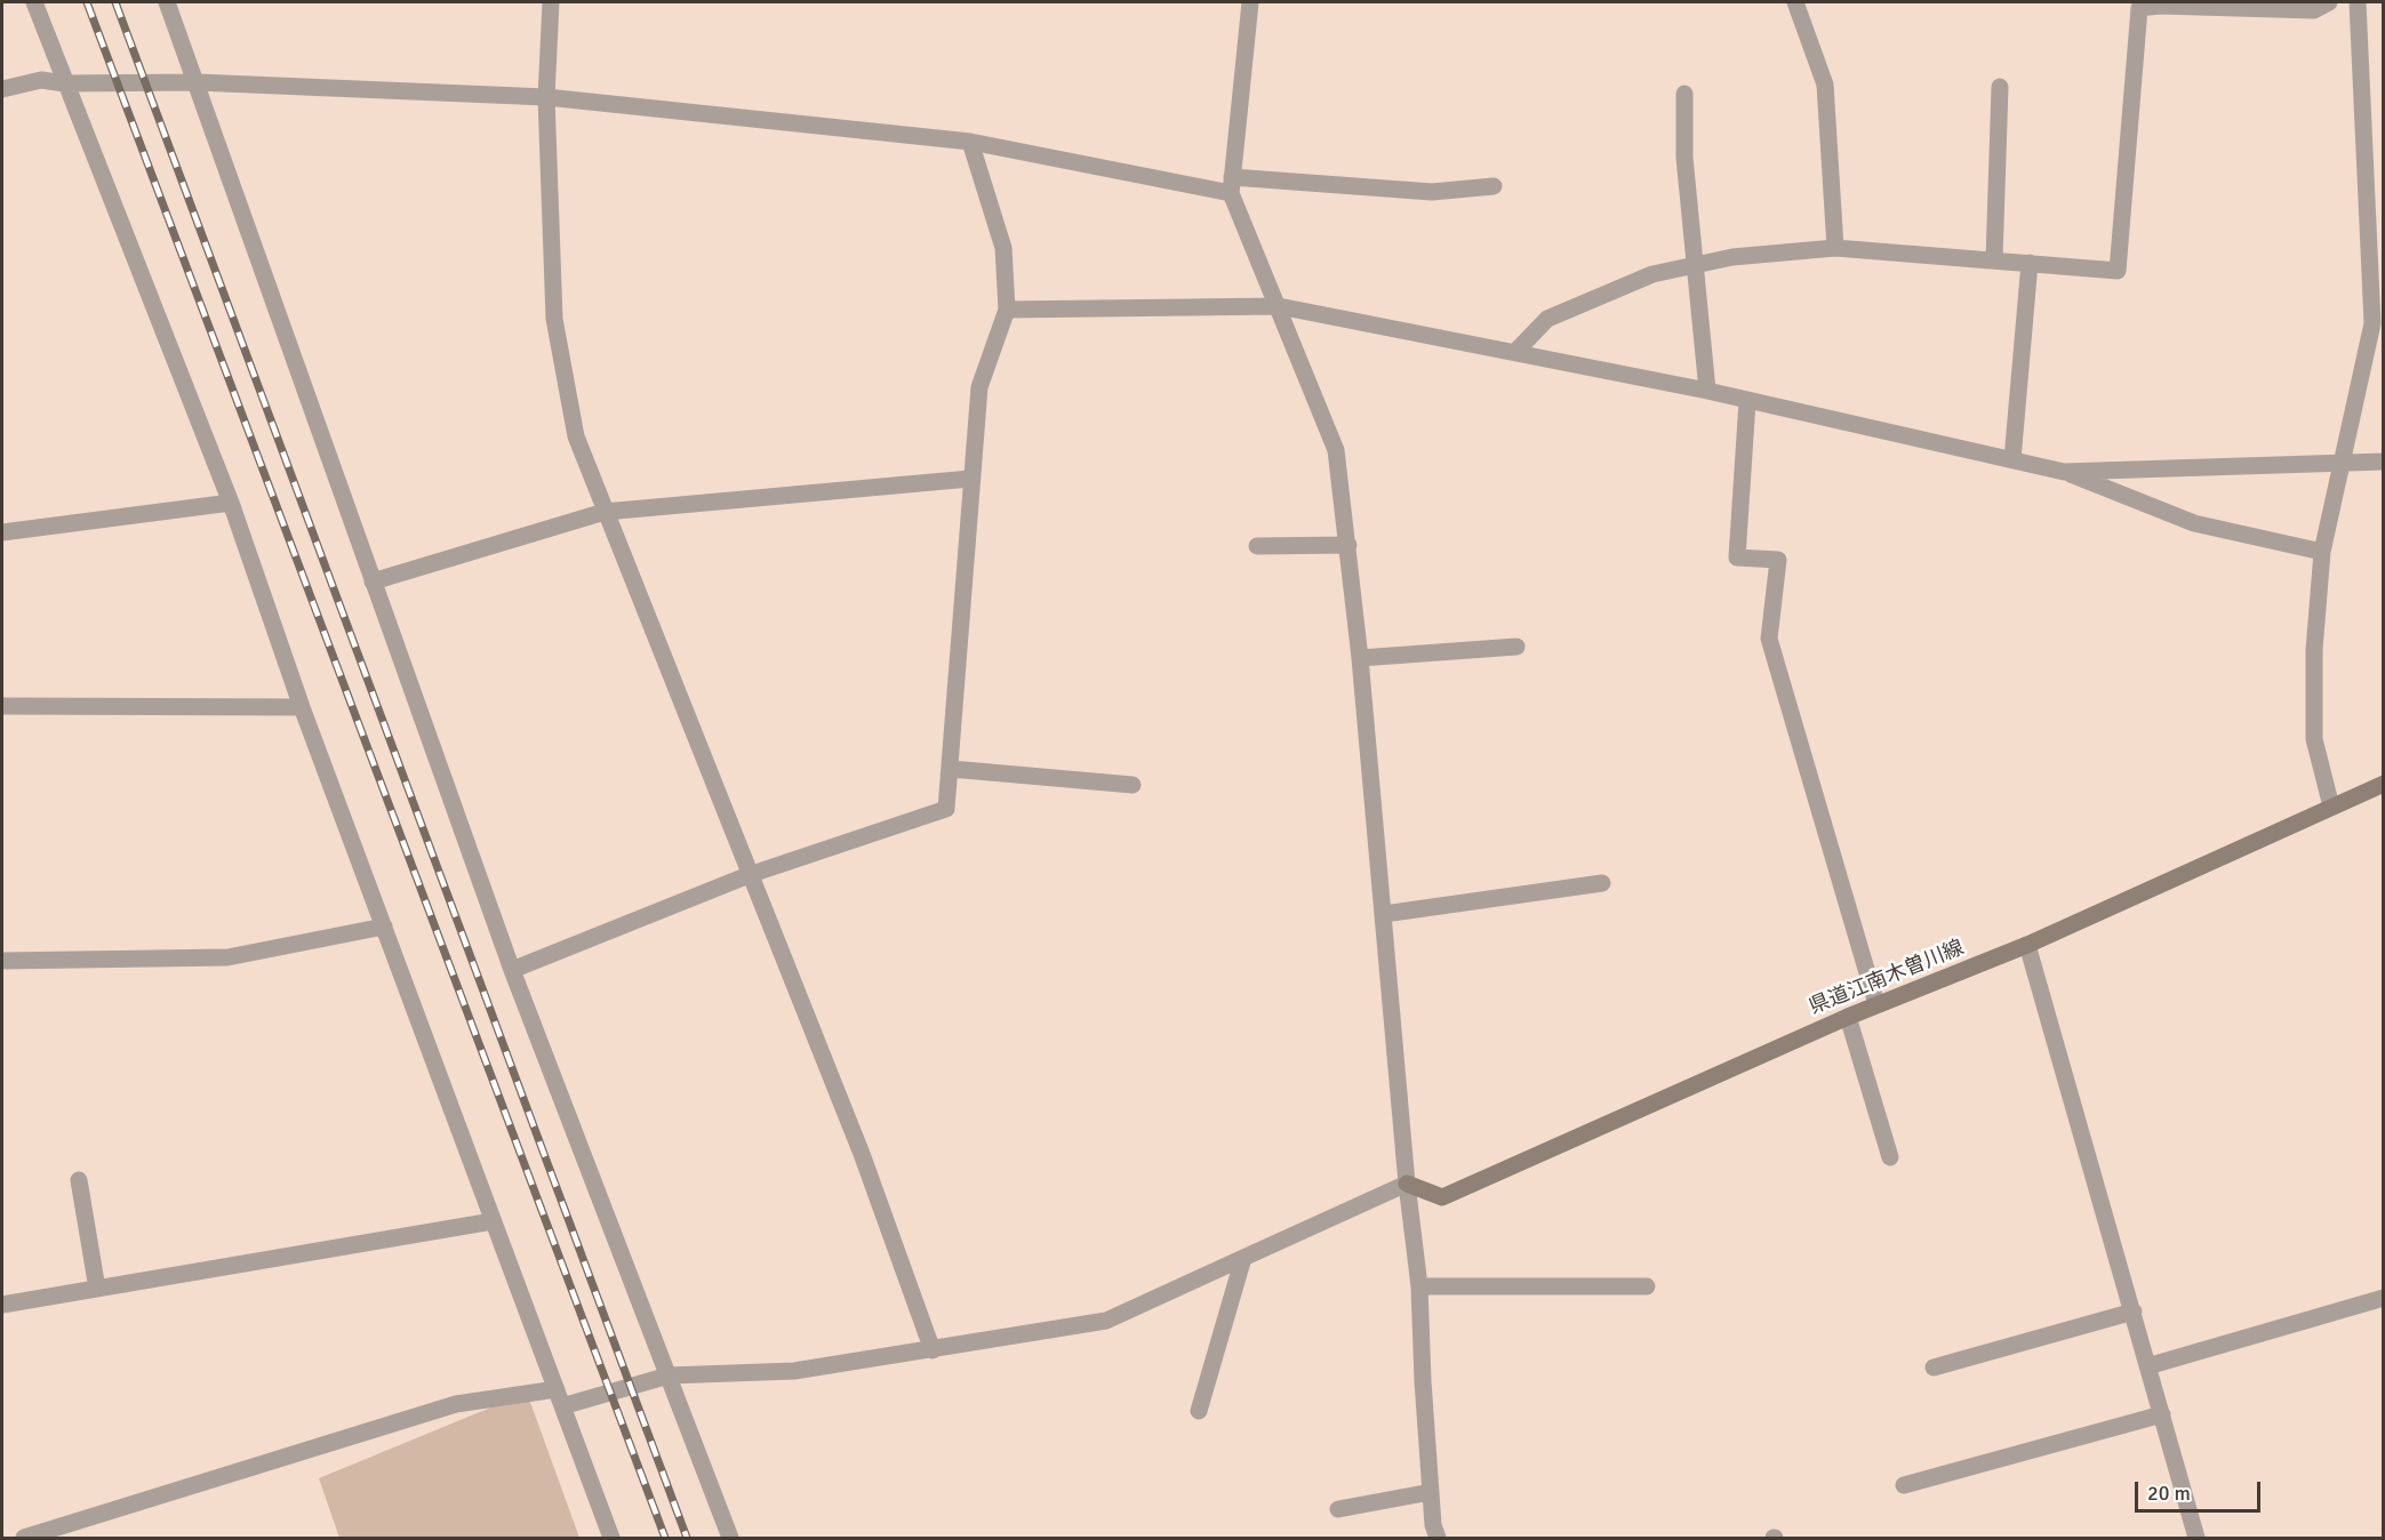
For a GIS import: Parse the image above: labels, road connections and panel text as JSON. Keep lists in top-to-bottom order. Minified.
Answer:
{"streets":{"main road":["県道江南木曽川線"]},"scale_bar":"20 m"}
